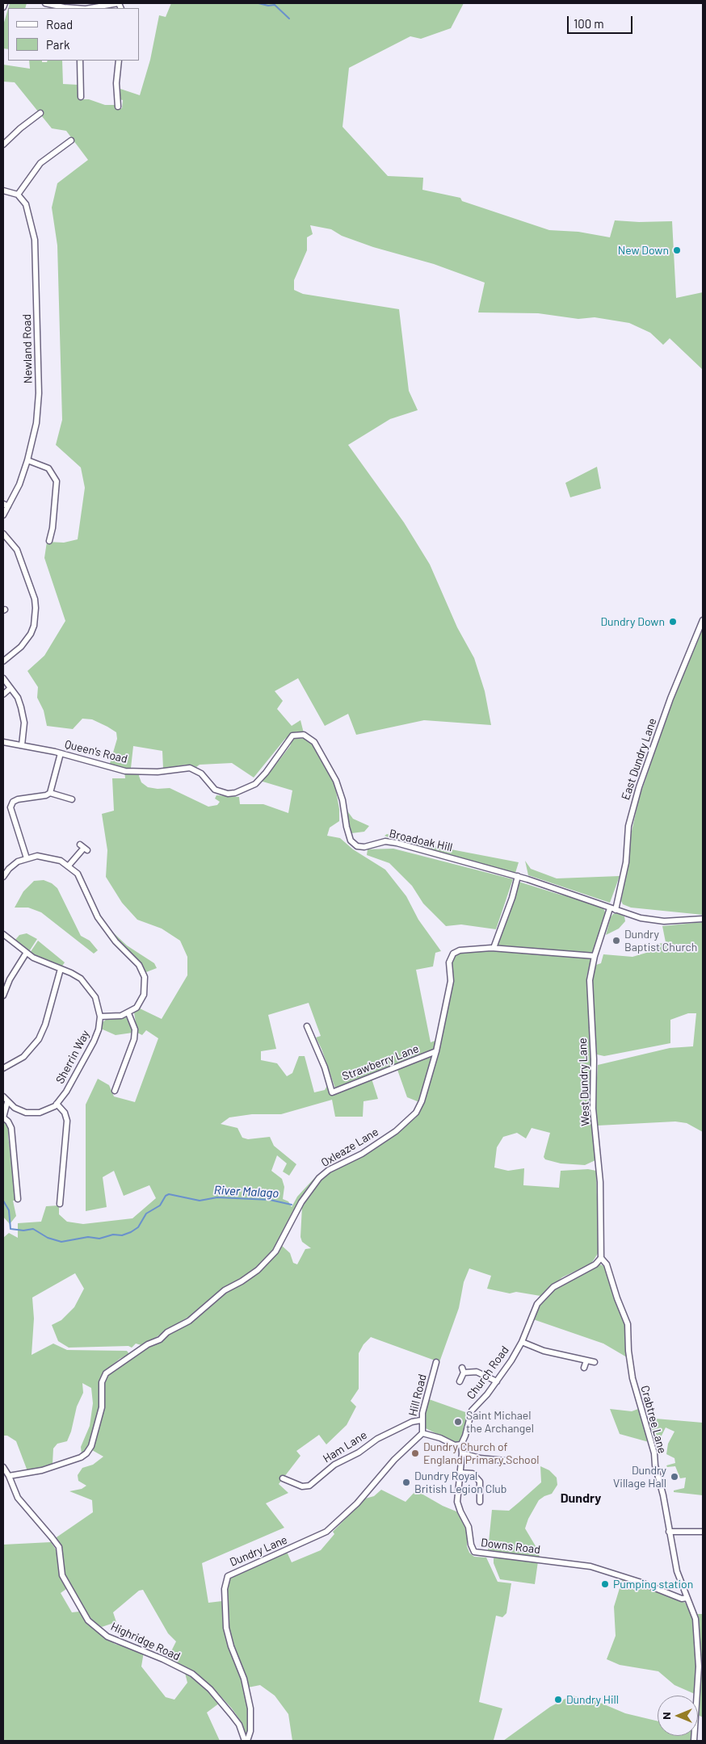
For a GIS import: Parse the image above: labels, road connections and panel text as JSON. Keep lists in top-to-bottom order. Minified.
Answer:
{"streets":{"street":["Newland Road","Queen's Road","East Dundry Lane","Broadoak Hill","Sherrin Way","Strawberry Lane","West Dundry Lane","Oxleaze Lane","Church Road","Hill Road","Crabtree Lane","Ham Lane","Downs Road","Dundry Lane","Highridge Road"]},"crossings":[["Queen's Road","Broadoak Hill"],["East Dundry Lane","Broadoak Hill"],["East Dundry Lane","West Dundry Lane"],["Broadoak Hill","West Dundry Lane"],["Strawberry Lane","Oxleaze Lane"],["West Dundry Lane","Oxleaze Lane"],["West Dundry Lane","Church Road"],["West Dundry Lane","Crabtree Lane"],["Oxleaze Lane","Highridge Road"],["Church Road","Crabtree Lane"],["Church Road","Downs Road"],["Hill Road","Ham Lane"],["Hill Road","Dundry Lane"],["Crabtree Lane","Downs Road"],["Dundry Lane","Highridge Road"]],"districts":["Dundry"],"water":["River Malago"],"places":["New Down","Dundry Down","Dundry Baptist Church","Saint Michael the Archangel","Dundry Church of England Primary School","Dundry Village Hall","Dundry Royal British Legion Club","Pumping station","Dundry Hill"],"legend":["Road","Park"],"scale_bar":"100 m","north":"left"}
